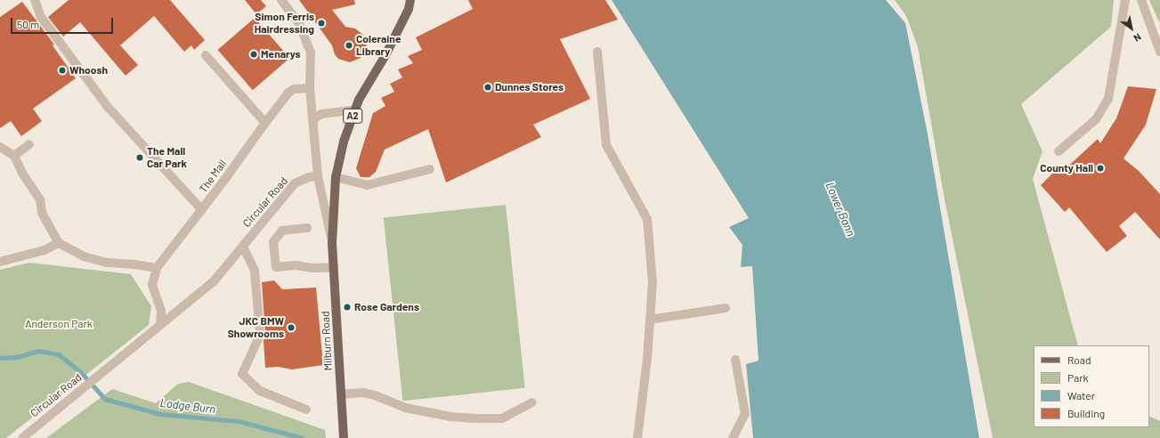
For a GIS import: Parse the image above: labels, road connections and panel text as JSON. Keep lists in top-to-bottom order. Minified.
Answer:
{"streets":{"main road":["A2","Milburn Road"],"street":["The Mall","Circular Road"]},"crossings":[["A2","Milburn Road"],["The Mall","Circular Road"]],"water":["Lower Bann","Lodge Burn"],"parks":["Anderson Park"],"places":["Simon Ferris Hairdressing","Coleraine Library","Menarys","Whoosh","Dunnes Stores","The Mall Car Park","County Hall","Rose Gardens","JKC BMW Showrooms"],"legend":["Road","Park","Water","Building"],"scale_bar":"50 m","north":"bottom right"}
